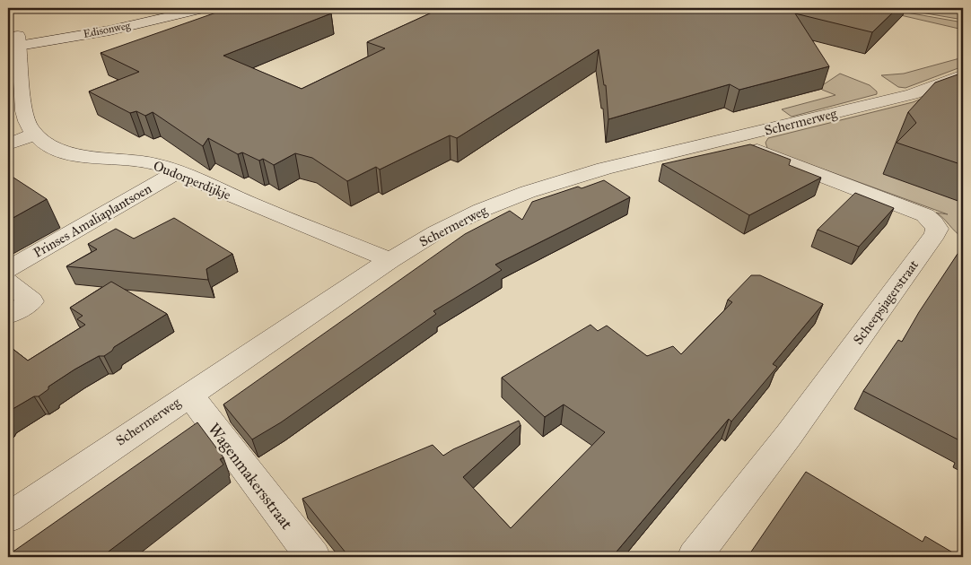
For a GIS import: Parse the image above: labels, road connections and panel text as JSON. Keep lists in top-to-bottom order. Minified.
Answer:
{"streets":{"street":["Edisonweg","Schermerweg","Oudorperdijkje","Prinses Amaliaplantsoen","Scheepsjagerstraat","Wagenmakersstraat"]},"crossings":[["Edisonweg","Oudorperdijkje"],["Schermerweg","Oudorperdijkje"],["Schermerweg","Scheepsjagerstraat"],["Schermerweg","Wagenmakersstraat"],["Oudorperdijkje","Prinses Amaliaplantsoen"]]}
